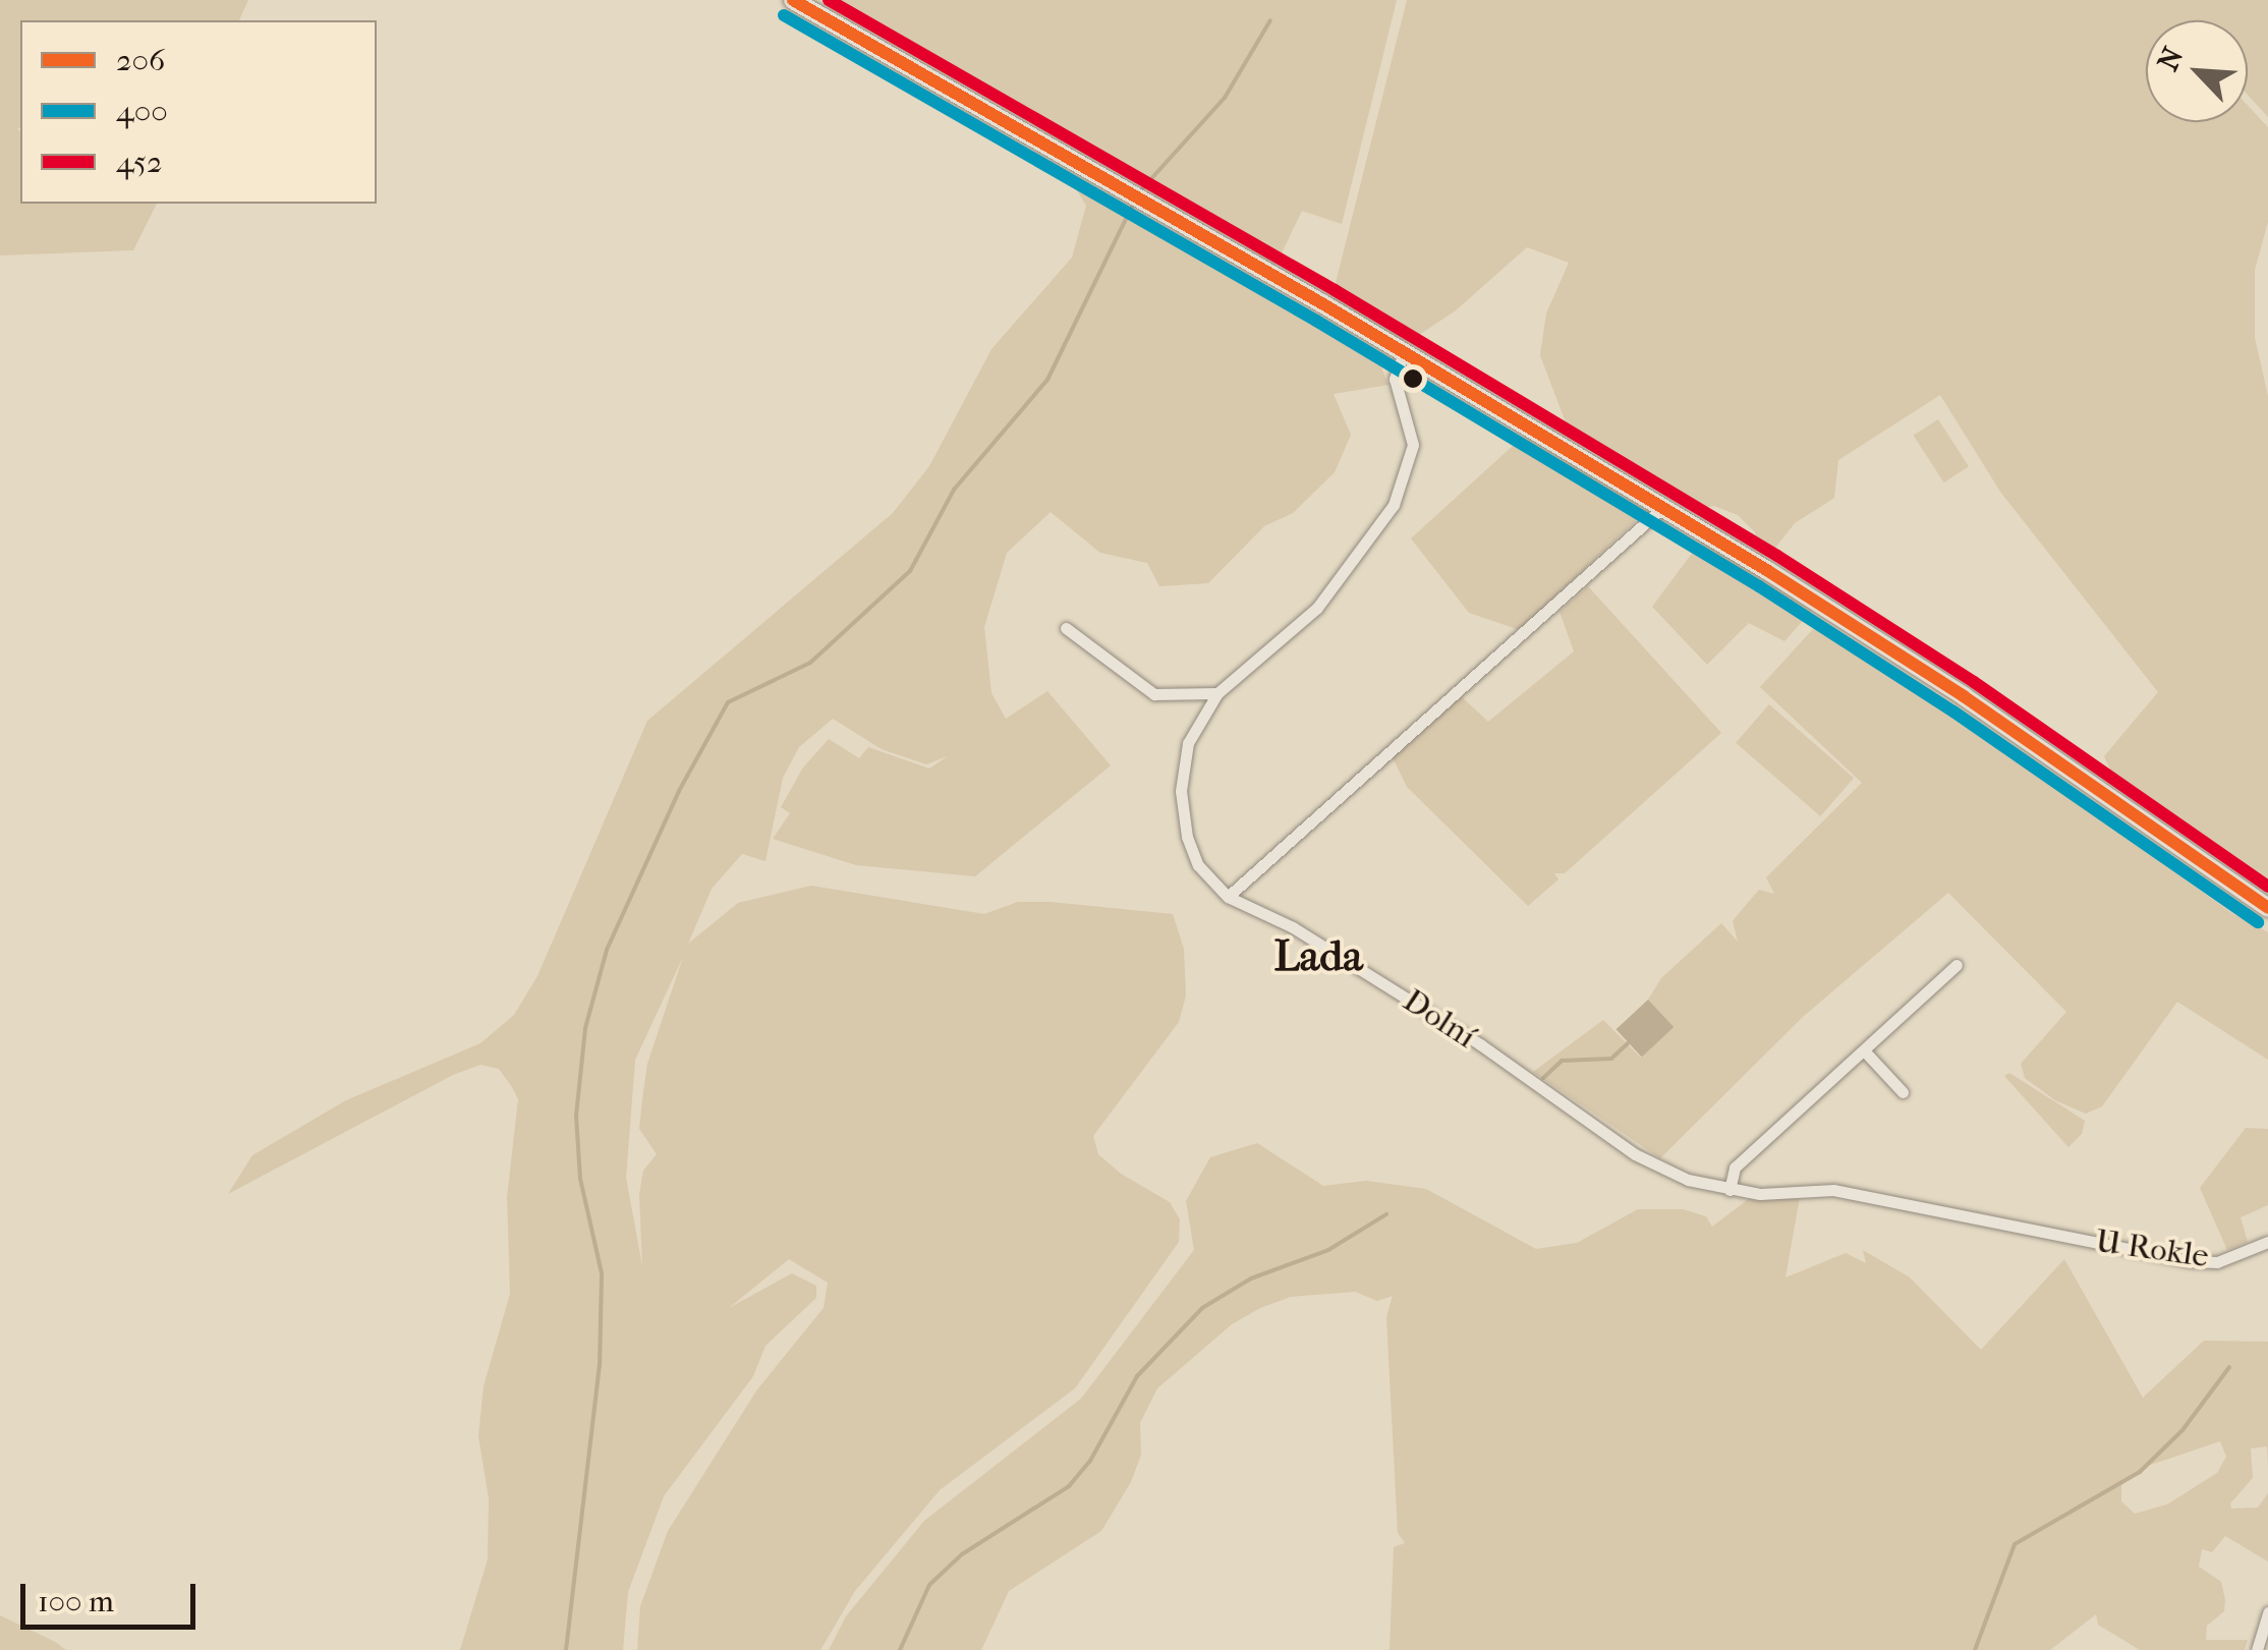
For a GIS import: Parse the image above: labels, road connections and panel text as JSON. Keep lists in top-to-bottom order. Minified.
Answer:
{"streets":{"street":["Dolní","U Rokle"]},"crossings":[["Dolní","U Rokle"]],"districts":["Lada"],"lines":["transit line 206","transit line 452","transit line 400"],"legend":["206","400","452"],"scale_bar":"100 m","north":"top left"}
